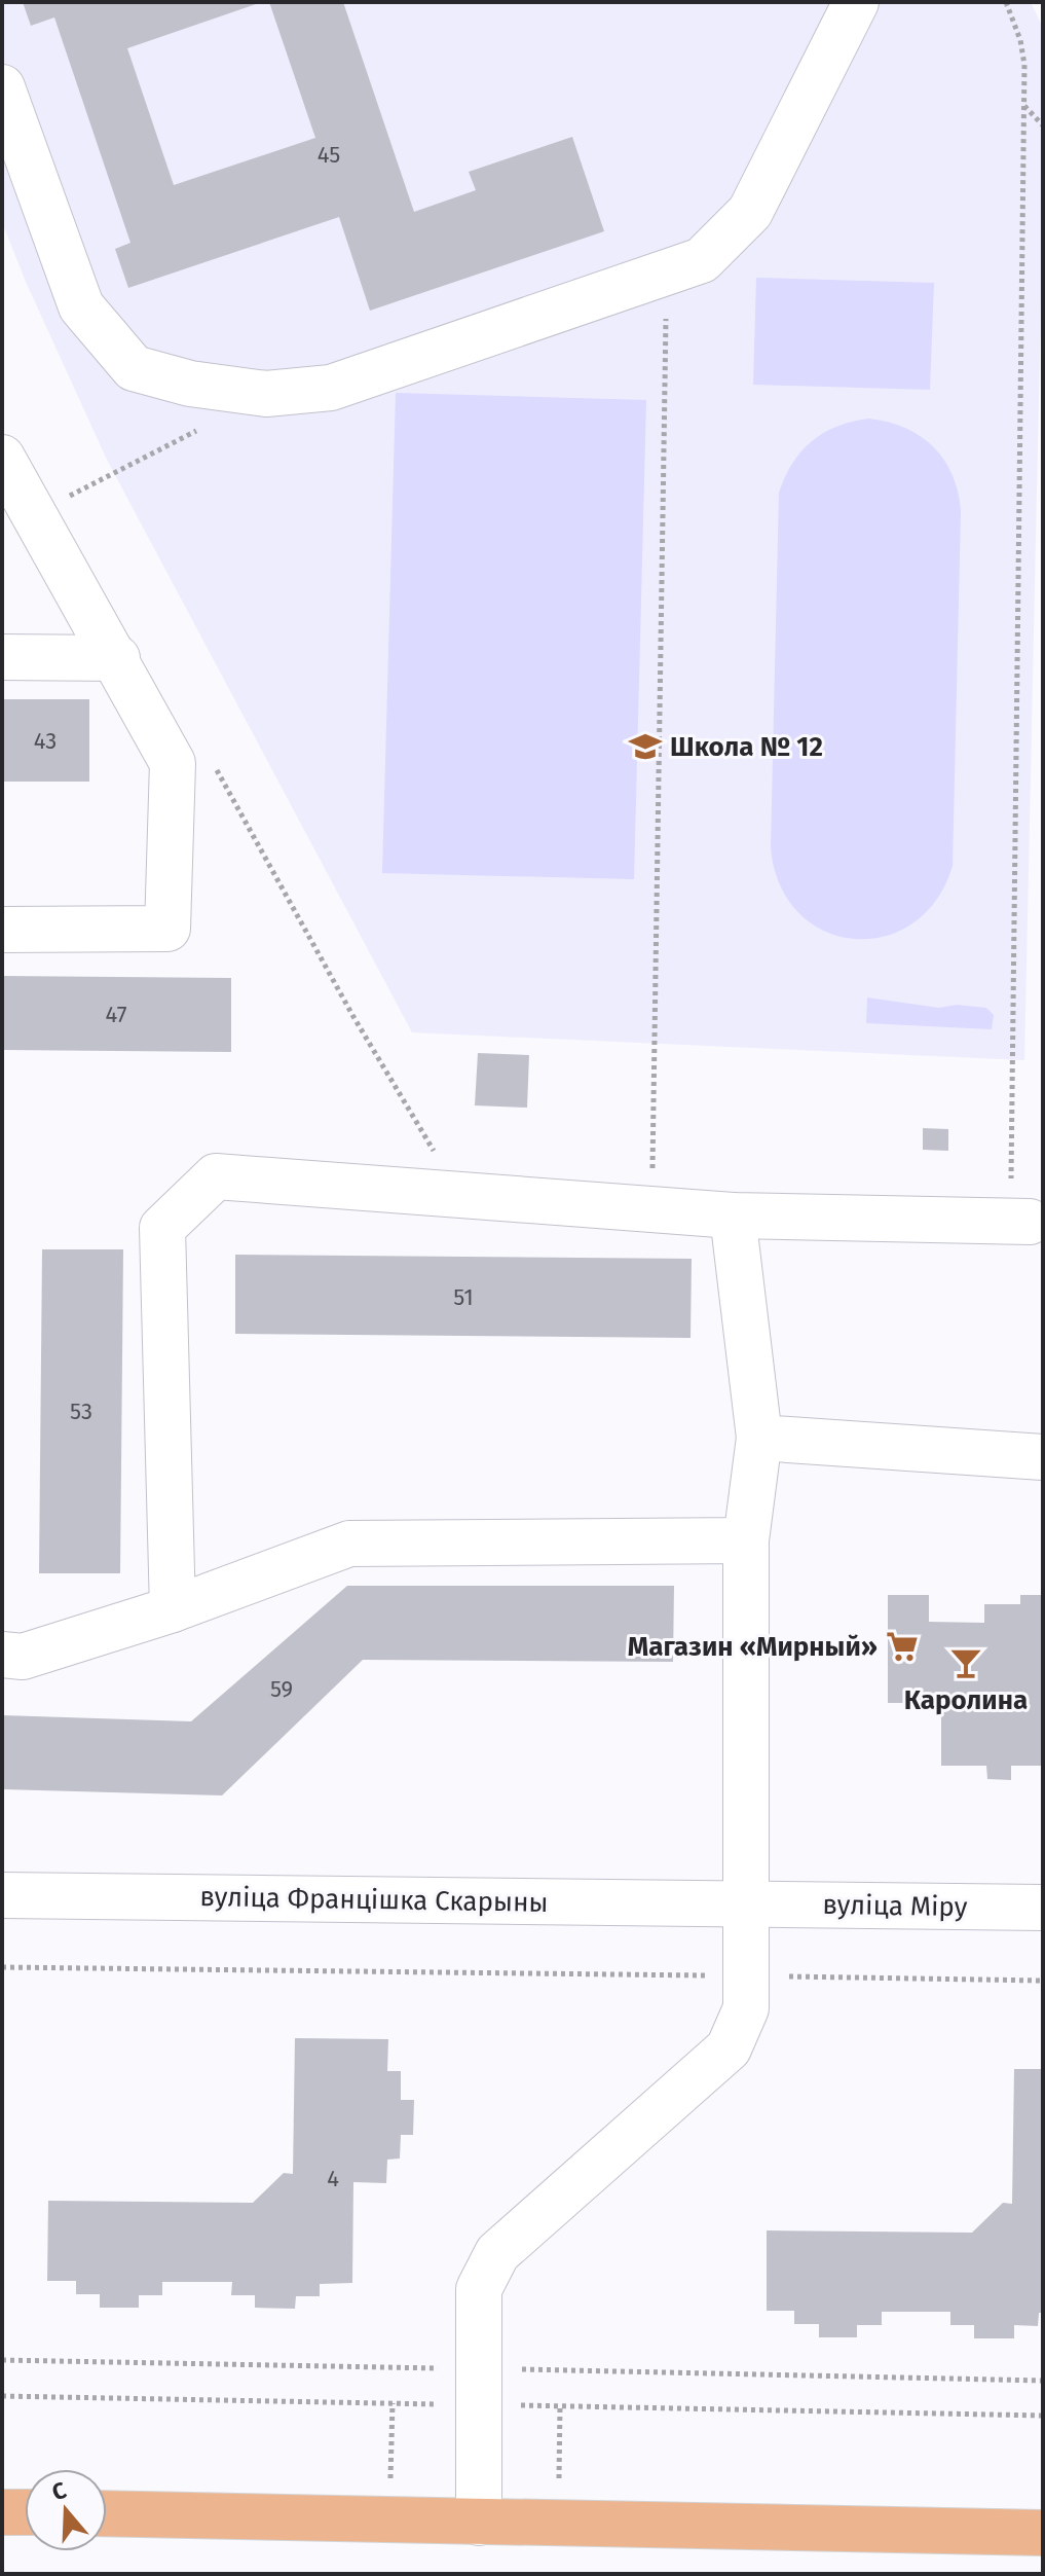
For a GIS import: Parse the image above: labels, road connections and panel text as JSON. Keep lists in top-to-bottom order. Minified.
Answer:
{"streets":{"street":["вуліца Францішка Скарыны","вуліца Міру"]},"crossings":[["вуліца Францішка Скарыны","вуліца Міру"]],"places":{"school or university":["Школа № 12"],"supermarket":["Магазин «Мирный»"],"bar":["Каролина"]},"house_numbers":["45","43","47","51","53","59","4"],"north":"top"}
